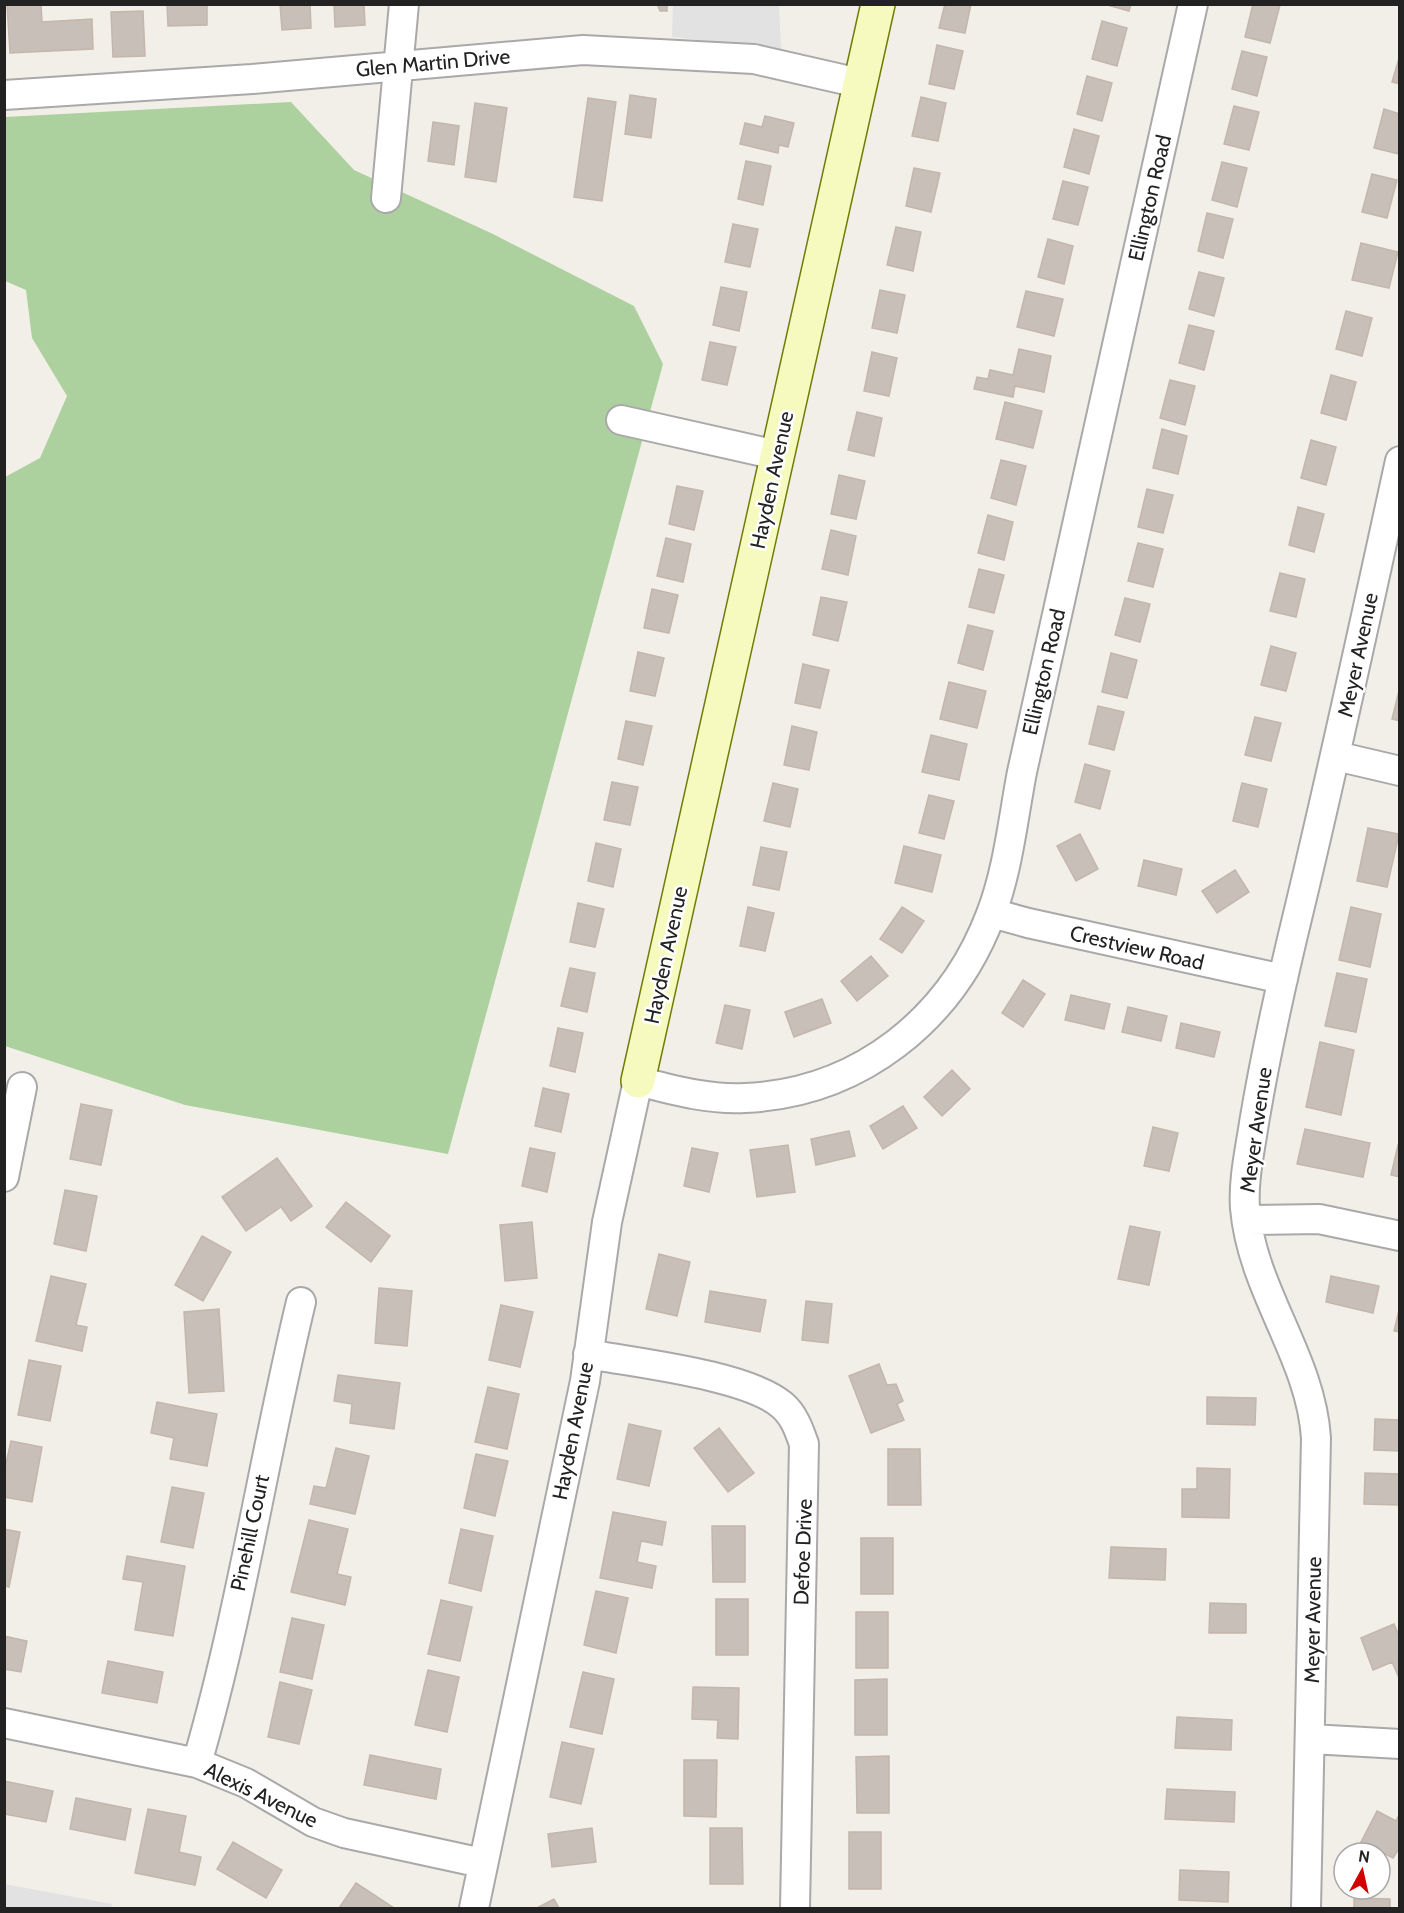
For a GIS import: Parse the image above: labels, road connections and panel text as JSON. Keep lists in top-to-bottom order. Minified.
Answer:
{"streets":{"street":["Glen Martin Drive","Ellington Road","Hayden Avenue","Meyer Avenue","Crestview Road","Pinehill Court","Defoe Drive","Alexis Avenue"]},"crossings":[["Glen Martin Drive","Hayden Avenue"],["Ellington Road","Hayden Avenue"],["Ellington Road","Crestview Road"],["Hayden Avenue","Defoe Drive"],["Hayden Avenue","Alexis Avenue"],["Meyer Avenue","Crestview Road"],["Pinehill Court","Alexis Avenue"]],"north":"top"}
